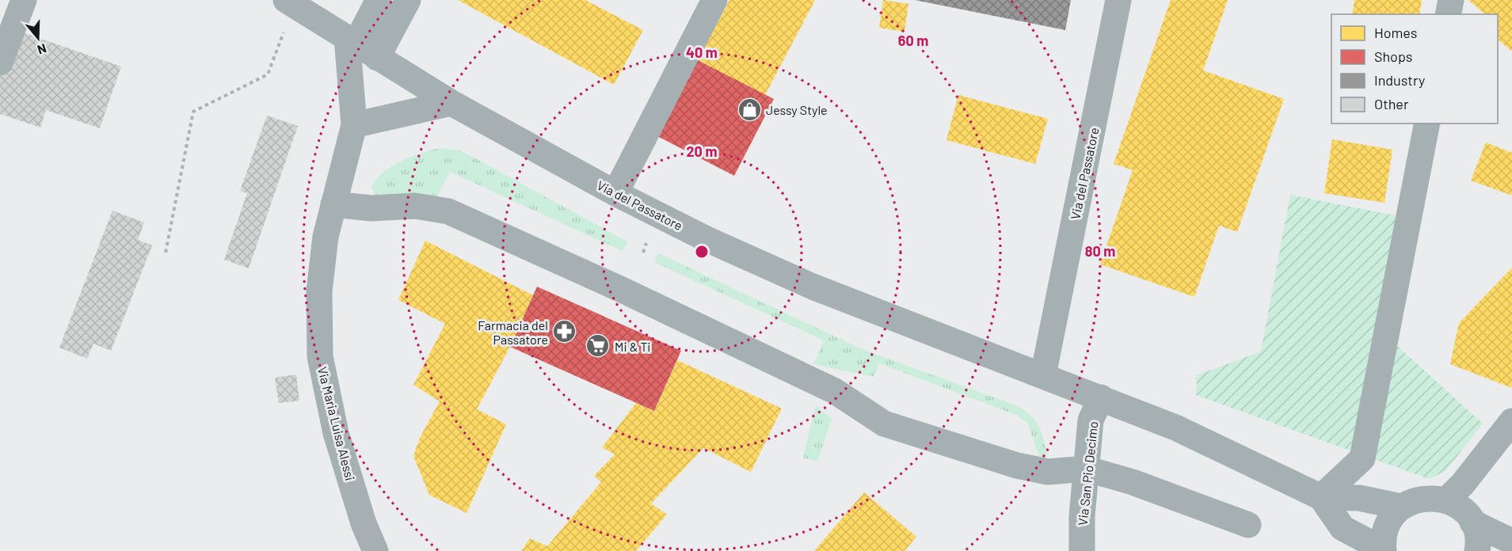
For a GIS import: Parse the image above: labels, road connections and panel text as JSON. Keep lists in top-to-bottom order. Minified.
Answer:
{"streets":{"street":["Via del Passatore","Via Maria Luisa Alessi","Via San Pio Decimo"]},"crossings":[["Via del Passatore","Via Maria Luisa Alessi"],["Via del Passatore","Via San Pio Decimo"]],"places":{"shop":["Jessy Style"],"pharmacy":["Farmacia del Passatore"],"supermarket":["Mi & Ti"]},"legend":["Homes","Shops","Industry","Other"],"north":"bottom","rings":["60 m","40 m","20 m","80 m"]}
